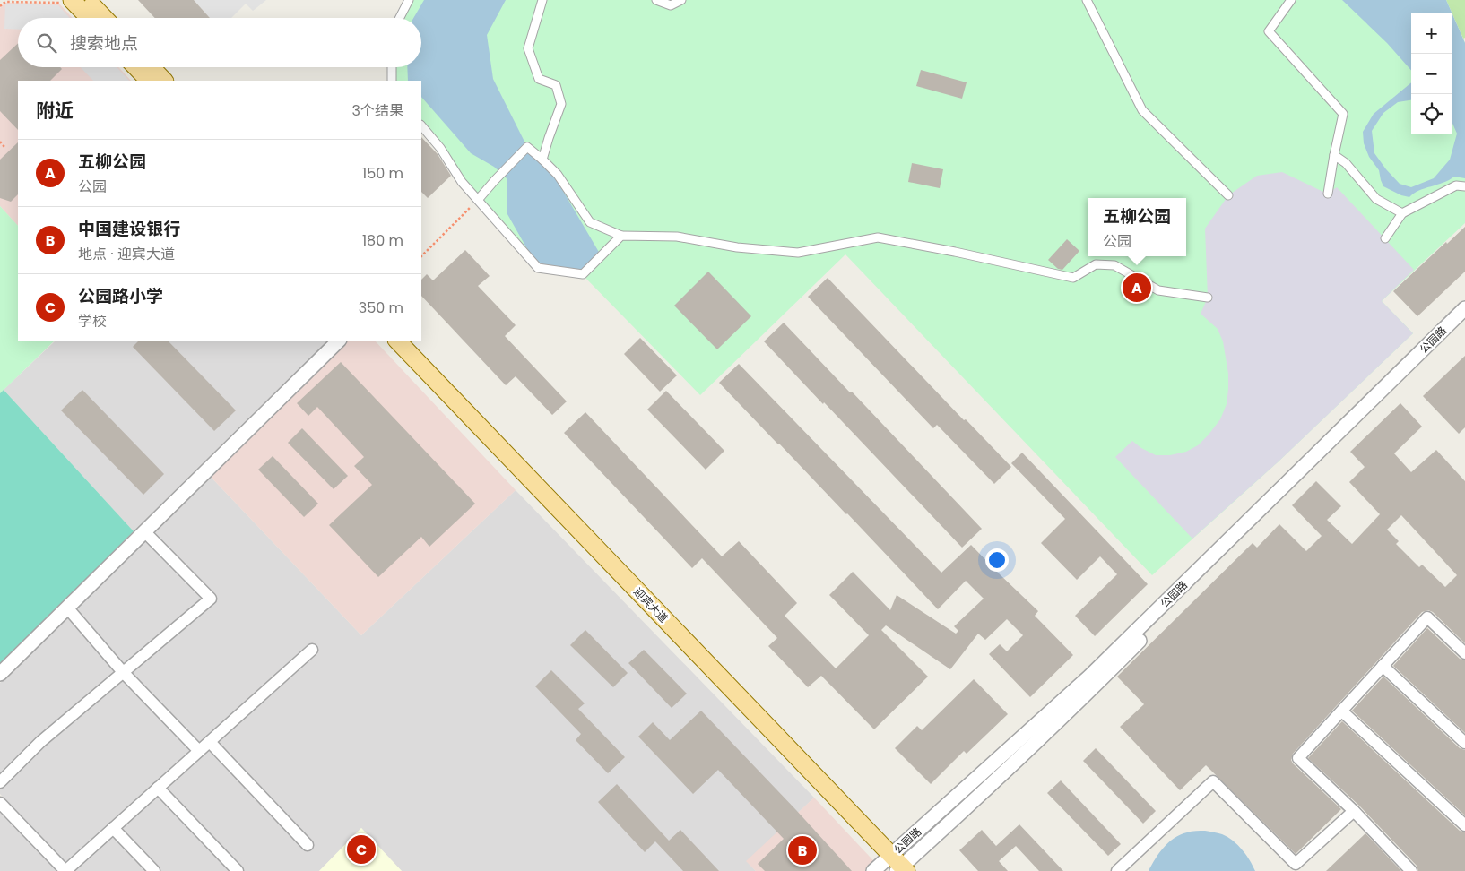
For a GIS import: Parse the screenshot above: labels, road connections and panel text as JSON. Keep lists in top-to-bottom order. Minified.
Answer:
{"streets":{"main road":["迎宾大道"],"street":["公园路"]},"crossings":[["公园路","迎宾大道"]],"page":{"map_buttons":["+","−"],"search":"搜索地点","heading":["附近","3个结果"],"list":[{"mark":"A","name":"五柳公园","note":"公园","value":"150 m"},{"mark":"B","name":"中国建设银行","note":"地点 · 迎宾大道","value":"180 m"},{"mark":"C","name":"公园路小学","note":"学校","value":"350 m"}],"popup":["五柳公园","公园"],"pins":["A","C","B"]}}
